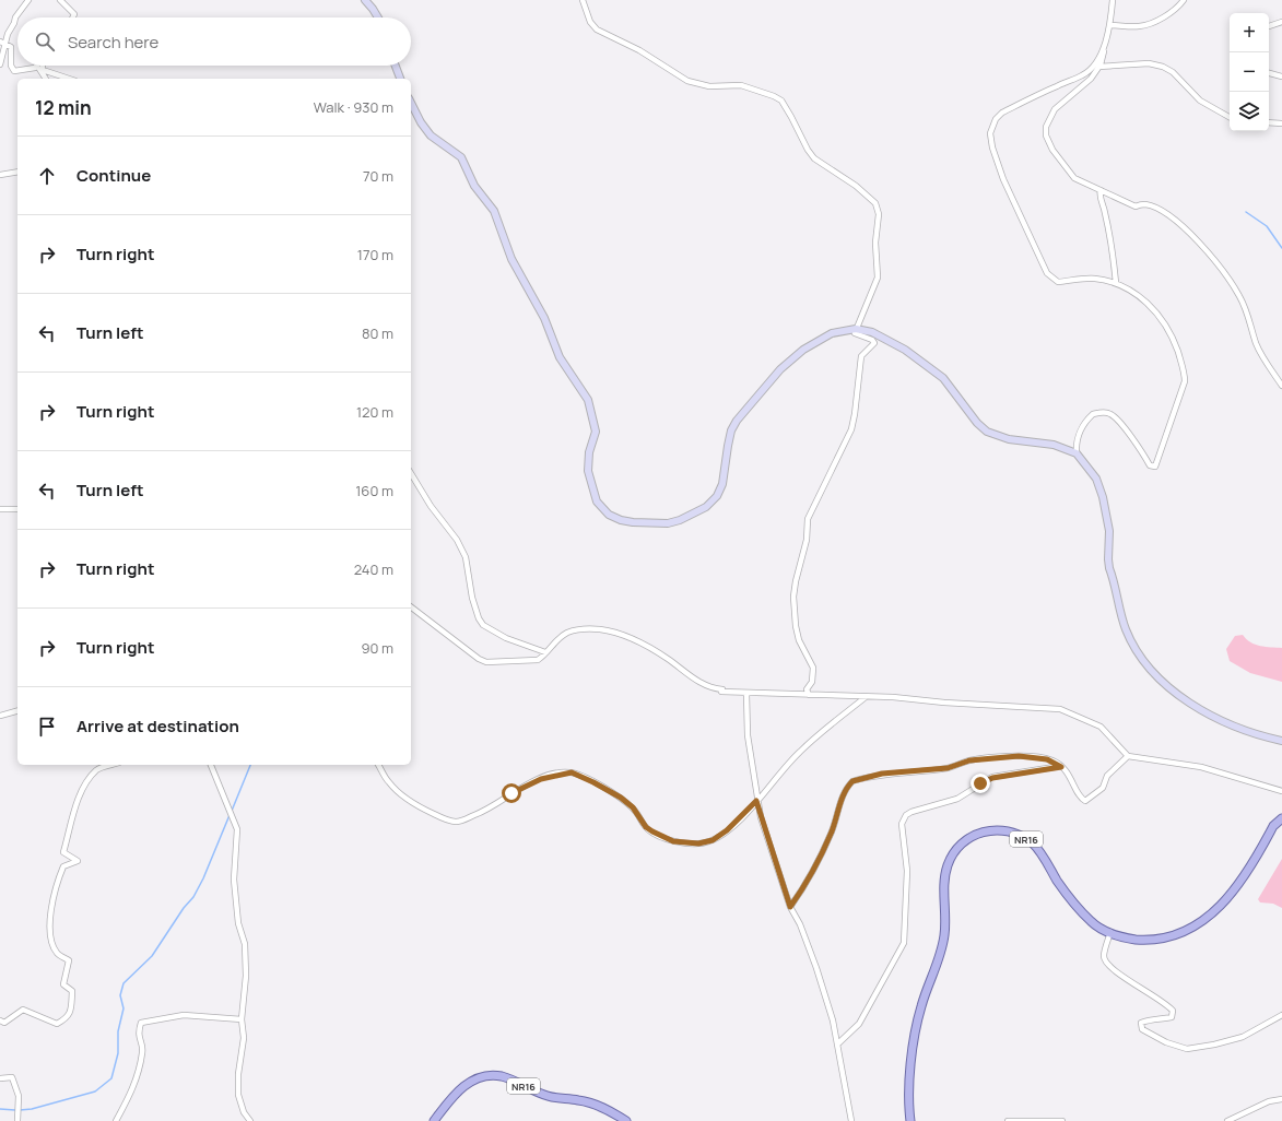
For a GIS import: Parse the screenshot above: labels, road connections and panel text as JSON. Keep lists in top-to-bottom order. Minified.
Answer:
{"streets":{"main road":["NR16"]},"page":{"map_buttons":["+","−"],"search":"Search here","heading":["12 min","Walk · 930 m"],"list":[["Continue","70 m"],["Turn right","170 m"],["Turn left","80 m"],["Turn right","120 m"],["Turn left","160 m"],["Turn right","240 m"],["Turn right","90 m"],"Arrive at destination"]}}
